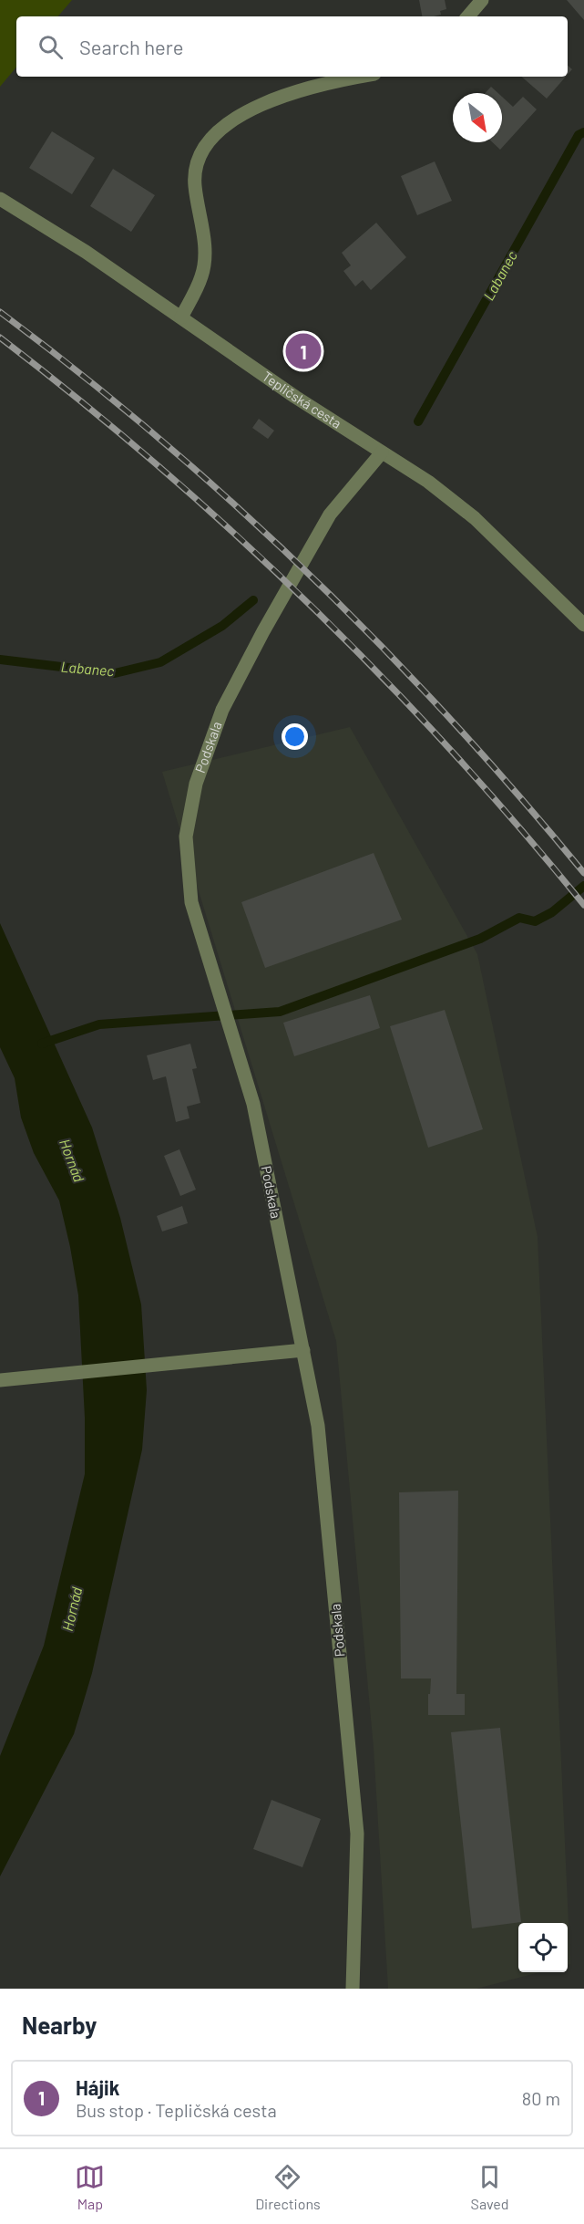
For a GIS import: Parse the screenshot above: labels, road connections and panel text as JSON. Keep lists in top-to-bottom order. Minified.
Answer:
{"streets":{"street":["Tepličská cesta","Podskala"]},"crossings":[["Tepličská cesta","Podskala"]],"water":["Labanec","Hornád"],"north":"bottom right","page":{"search":"Search here","pins":"1","heading":"Nearby","list":[{"mark":"1","name":"Hájik","note":"Bus stop · Tepličská cesta","value":"80 m"}],"nav":["Map","Directions","Saved"]}}
